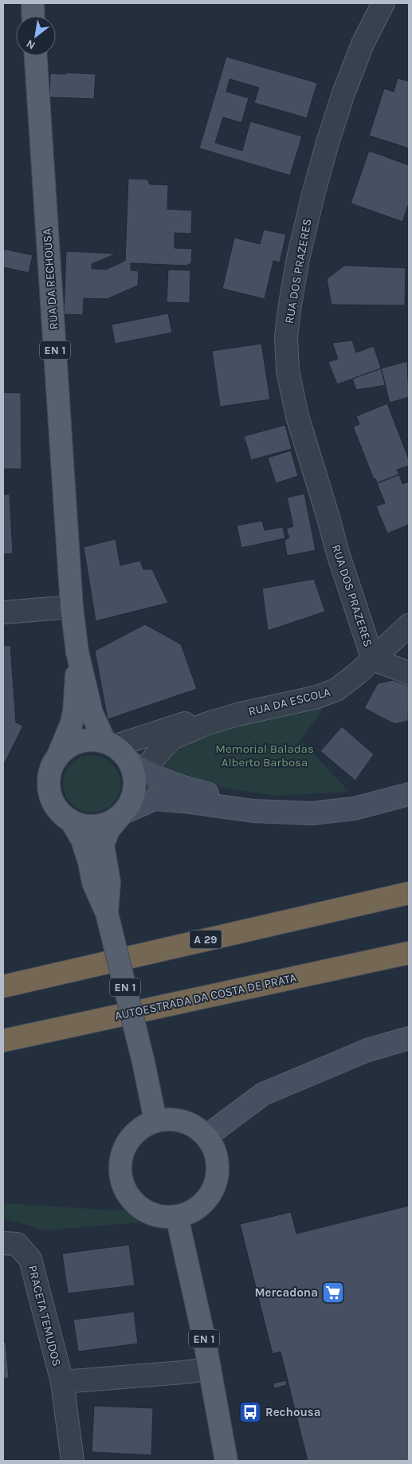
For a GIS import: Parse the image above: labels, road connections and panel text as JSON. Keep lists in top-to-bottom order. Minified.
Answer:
{"streets":{"highway":["A 29","AUTOESTRADA DA COSTA DE PRATA"],"main road":["RUA DA RECHOUSA","EN 1"],"street":["RUA DOS PRAZERES","RUA DA ESCOLA","PRACETA TEMUDOS"]},"crossings":[["RUA DOS PRAZERES","RUA DA ESCOLA"],["RUA DA RECHOUSA","EN 1"],["RUA DA RECHOUSA","RUA DA ESCOLA"],["EN 1","RUA DA ESCOLA"],["EN 1","PRACETA TEMUDOS"]],"parks":["Memorial Baladas Alberto Barbosa"],"places":{"supermarket":["Mercadona"],"bus stop":["Rechousa"]},"north":"bottom left"}
